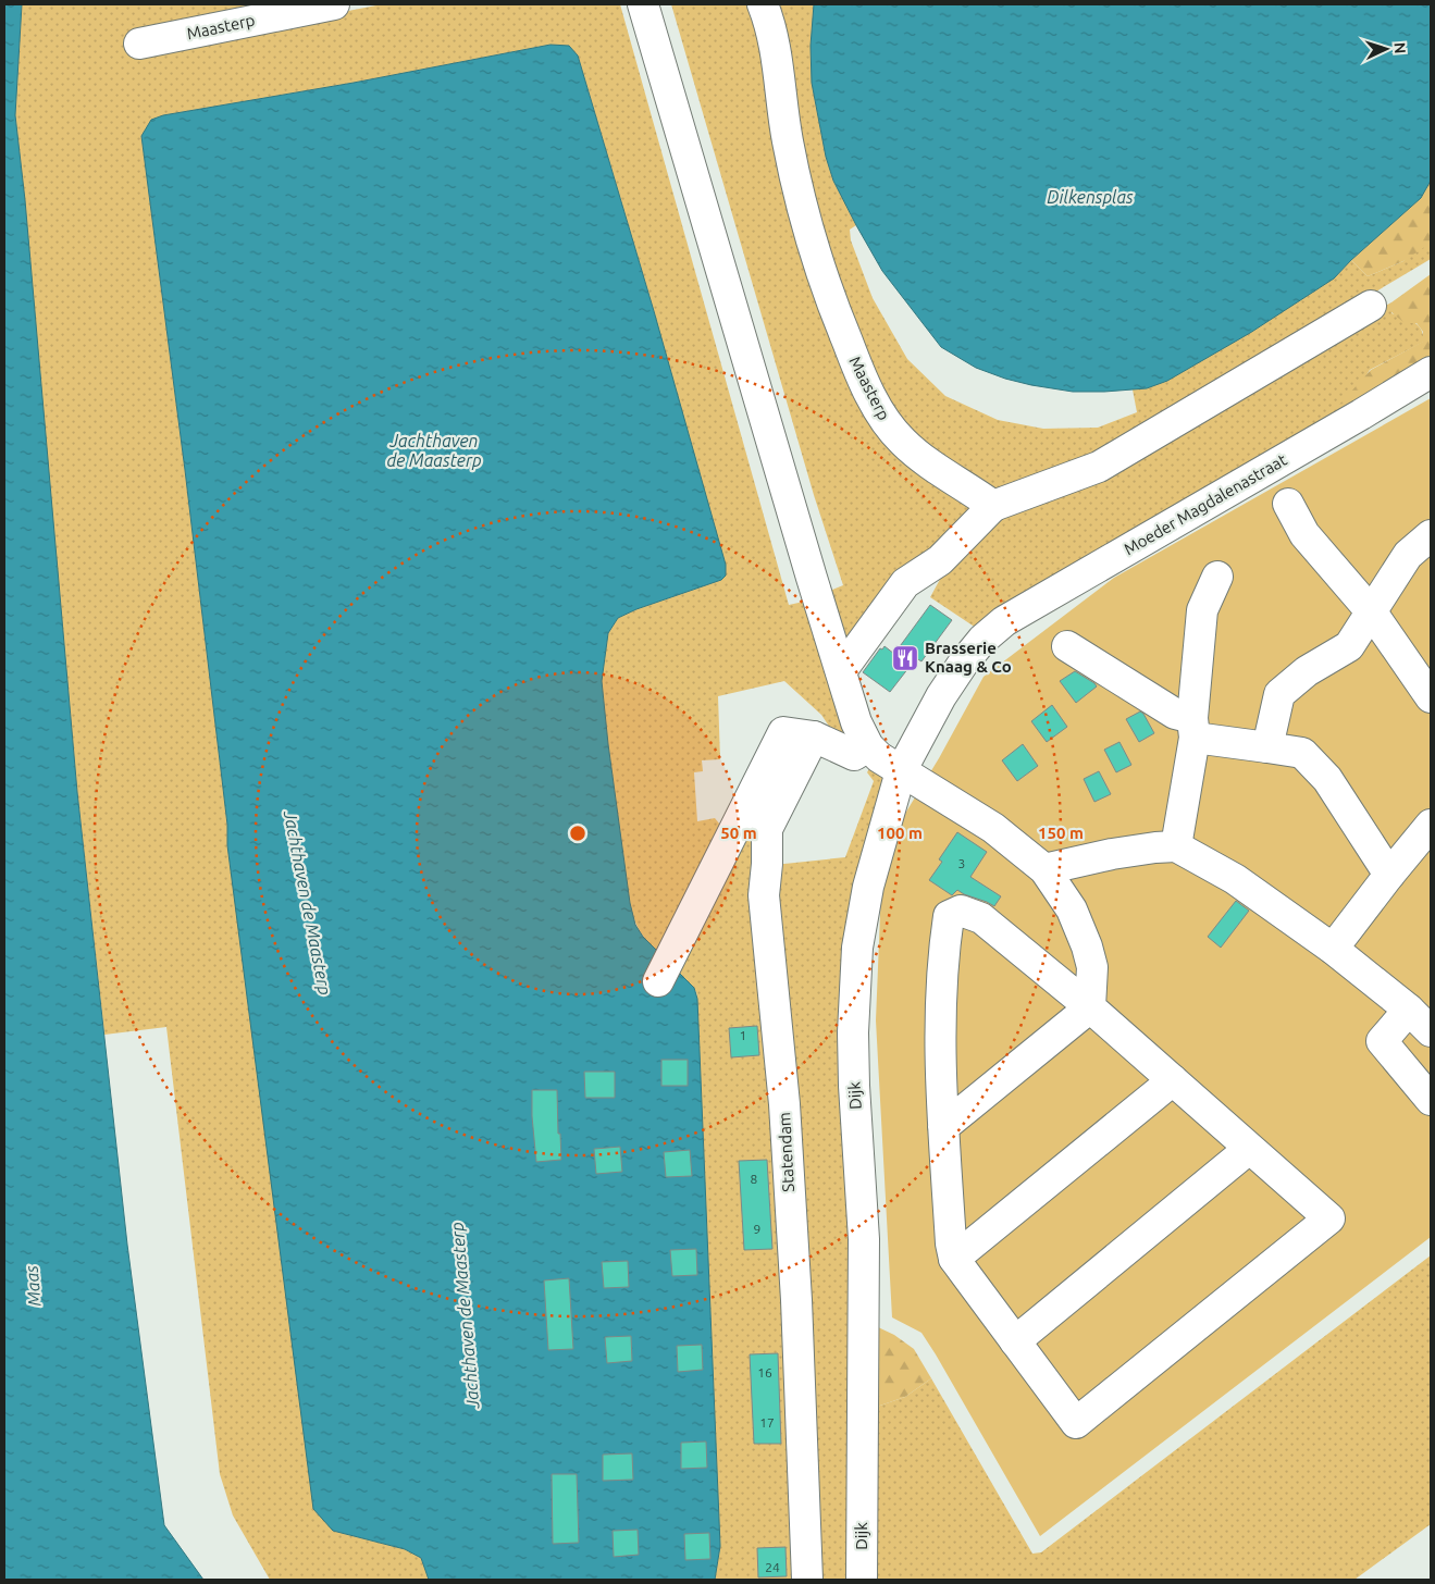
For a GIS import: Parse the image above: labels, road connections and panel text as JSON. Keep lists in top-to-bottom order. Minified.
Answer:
{"streets":{"street":["Maasterp","Moeder Magdalenastraat","Dijk","Statendam"]},"crossings":[["Moeder Magdalenastraat","Dijk"]],"water":["Dilkensplas","Jachthaven de Maasterp","Maas"],"places":{"restaurant":["Brasserie Knaag & Co"]},"house_numbers":["3","1","8","9","16","17","24"],"north":"right","rings":["50 m","100 m","150 m"]}
